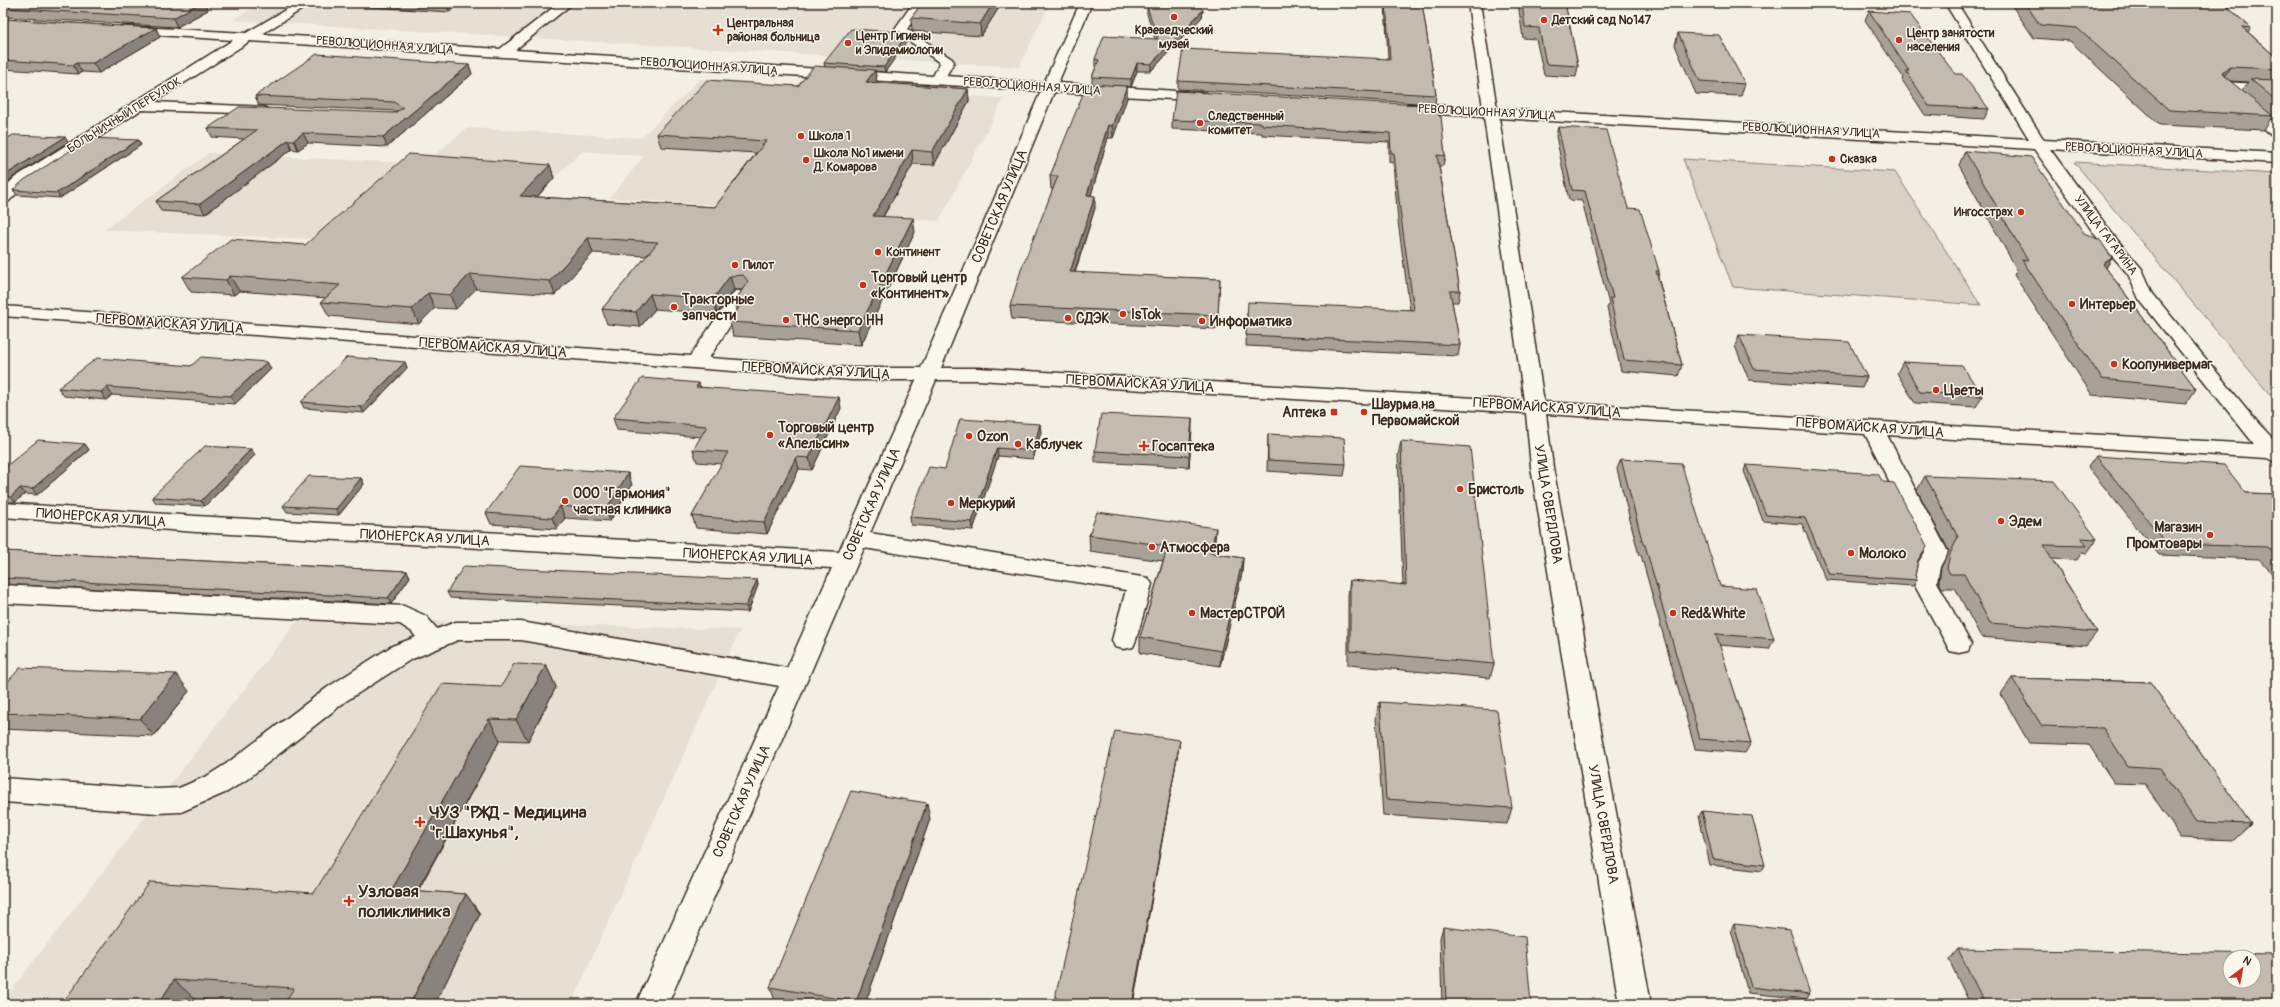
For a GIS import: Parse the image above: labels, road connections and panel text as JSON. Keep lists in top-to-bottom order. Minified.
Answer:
{"streets":{"street":["РЕВОЛЮЦИОННАЯ УЛИЦА","БОЛЬНИЧНЫЙ ПЕРЕУЛОК","СОВЕТСКАЯ УЛИЦА","УЛИЦА ГАГАРИНА","ПЕРВОМАЙСКАЯ УЛИЦА","УЛИЦА СВЕРДЛОВА","ПИОНЕРСКАЯ УЛИЦА"]},"crossings":[["РЕВОЛЮЦИОННАЯ УЛИЦА","БОЛЬНИЧНЫЙ ПЕРЕУЛОК"],["РЕВОЛЮЦИОННАЯ УЛИЦА","СОВЕТСКАЯ УЛИЦА"],["РЕВОЛЮЦИОННАЯ УЛИЦА","УЛИЦА ГАГАРИНА"],["РЕВОЛЮЦИОННАЯ УЛИЦА","УЛИЦА СВЕРДЛОВА"],["СОВЕТСКАЯ УЛИЦА","ПЕРВОМАЙСКАЯ УЛИЦА"],["СОВЕТСКАЯ УЛИЦА","ПИОНЕРСКАЯ УЛИЦА"],["УЛИЦА ГАГАРИНА","ПЕРВОМАЙСКАЯ УЛИЦА"],["ПЕРВОМАЙСКАЯ УЛИЦА","УЛИЦА СВЕРДЛОВА"]],"places":{"other":["Краеведческий музей","Детский сад №147","Центр занятости населения","Центр Гигиены и Эпидемиологии","Следственный комитет","Школа 1","Сказка","Школа №1 имени Д. Комарова","Ингосстрах","Континент","Пилот","Торговый центр «Континент»","Интерьер","Тракторные запчасти","IsTok","СДЭК","ТНС энерго НН","Информатика","Коопунивермаг","Цветы","Шаурма на Первомайской","Торговый центр «Апельсин»","Ozon","Каблучек","Бристоль","ООО \"Гармония\" частная клиника","Меркурий","Эдем","Магазин Промтовары","Атмосфера","Молоко","МастерСТРОЙ","Red&White"],"health":["Центральная районая больница","Госаптека","ЧУЗ \"РЖД - Медицина \"г.Шахунья\",","Узловая поликлиника"],"transit":["Аптека"]},"north":"top right"}
